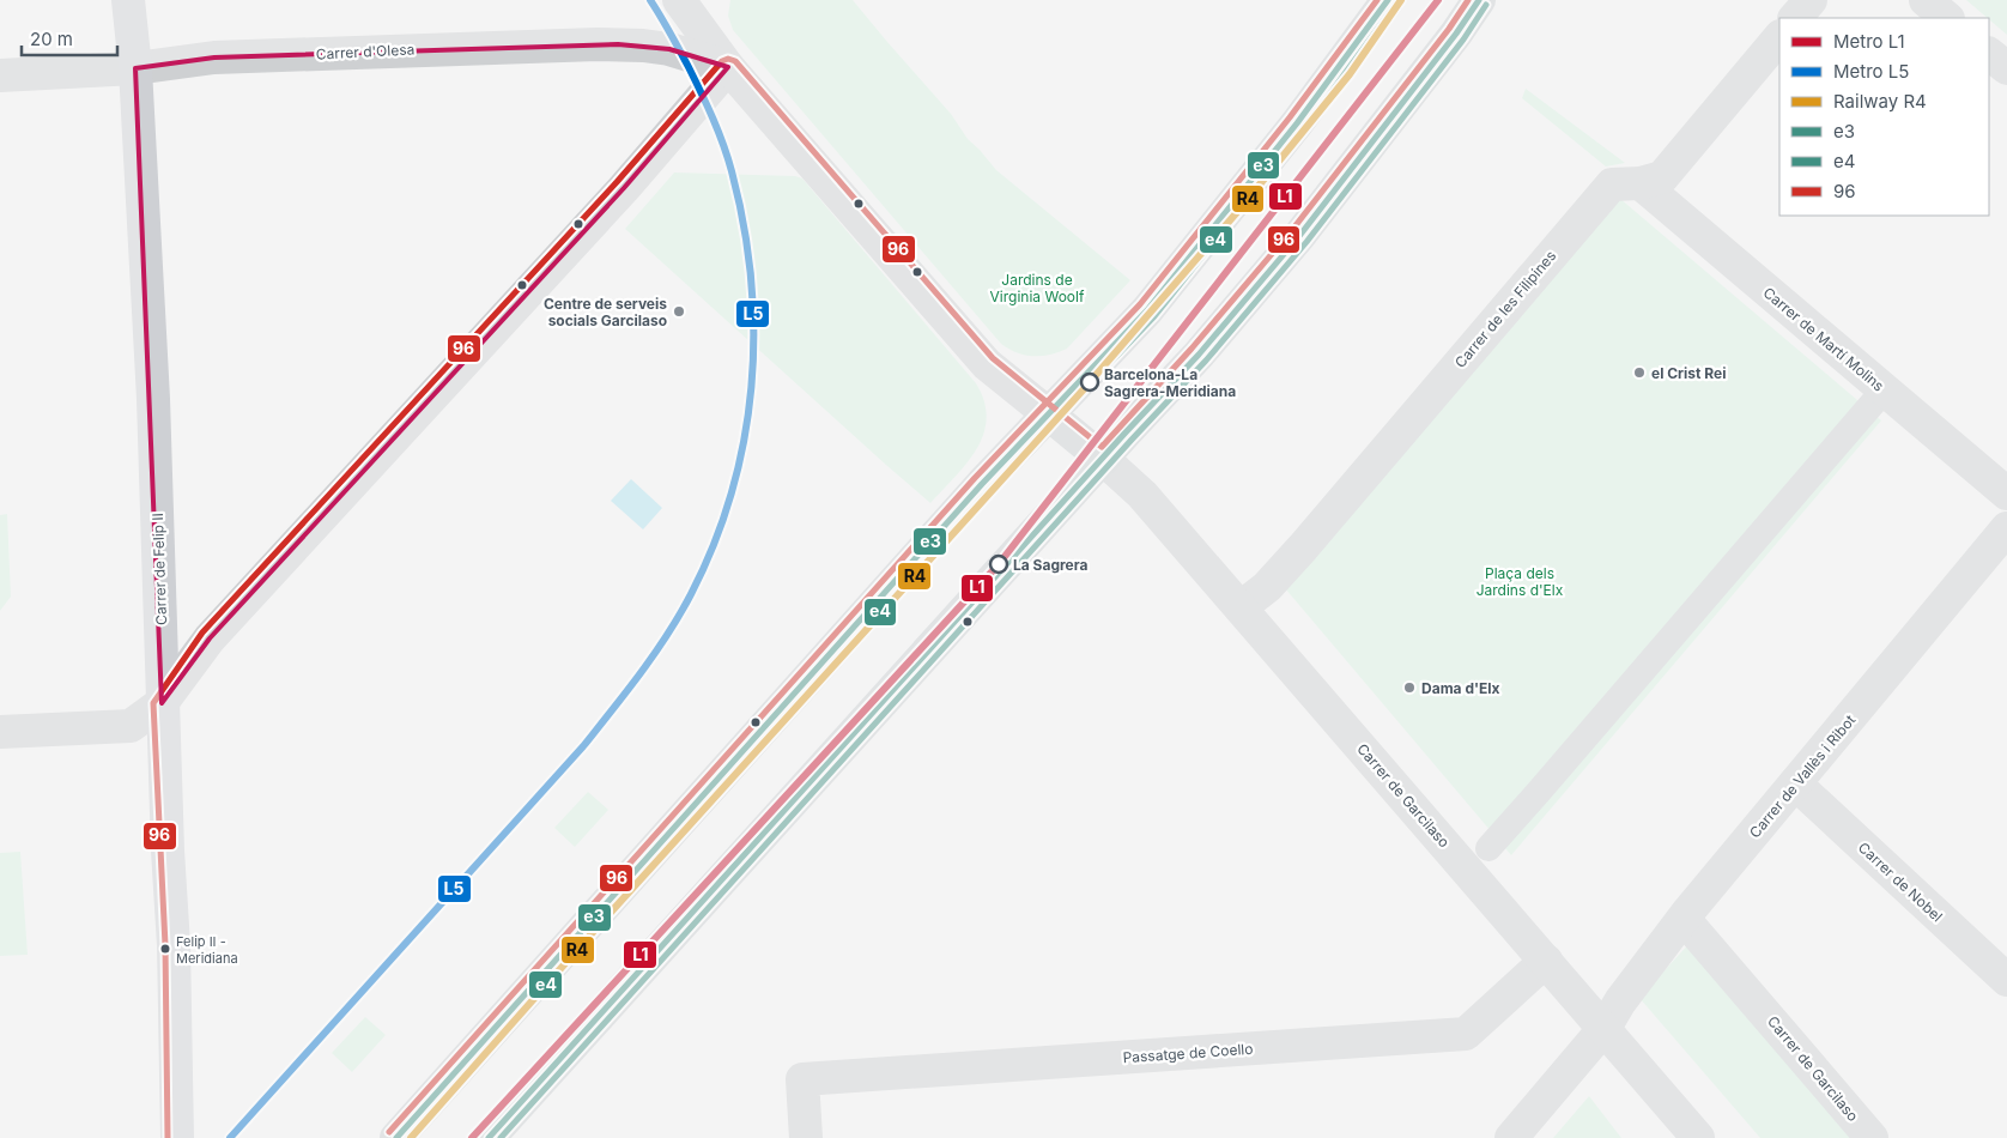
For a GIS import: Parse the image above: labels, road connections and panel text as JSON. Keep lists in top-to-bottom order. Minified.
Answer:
{"streets":{"main road":["Carrer de Felip II"],"street":["Carrer d'Olesa","Carrer de les Filipines","Carrer de Martí Molins","Carrer de Vallès i Ribot","Carrer de Garcilaso","Carrer de Nobel","Passatge de Coello"]},"crossings":[["Carrer d'Olesa","Carrer de Felip II"],["Carrer de les Filipines","Carrer de Martí Molins"],["Carrer de les Filipines","Carrer de Garcilaso"],["Carrer de Vallès i Ribot","Carrer de Garcilaso"],["Carrer de Vallès i Ribot","Carrer de Nobel"],["Carrer de Garcilaso","Passatge de Coello"]],"parks":["Jardins de Virginia Woolf","Plaça dels Jardins d'Elx"],"places":["Centre de serveis socials Garcilaso","el Crist Rei","Barcelona-La Sagrera-Meridiana","La Sagrera","Dama d'Elx","Felip II - Meridiana"],"lines":["metro line L1","metro line L5","rail line R4","transit line e3","transit line 96","transit line e4"],"legend":["Metro L1","Metro L5","Railway R4","e3","e4","96"],"scale_bar":"20 m"}
